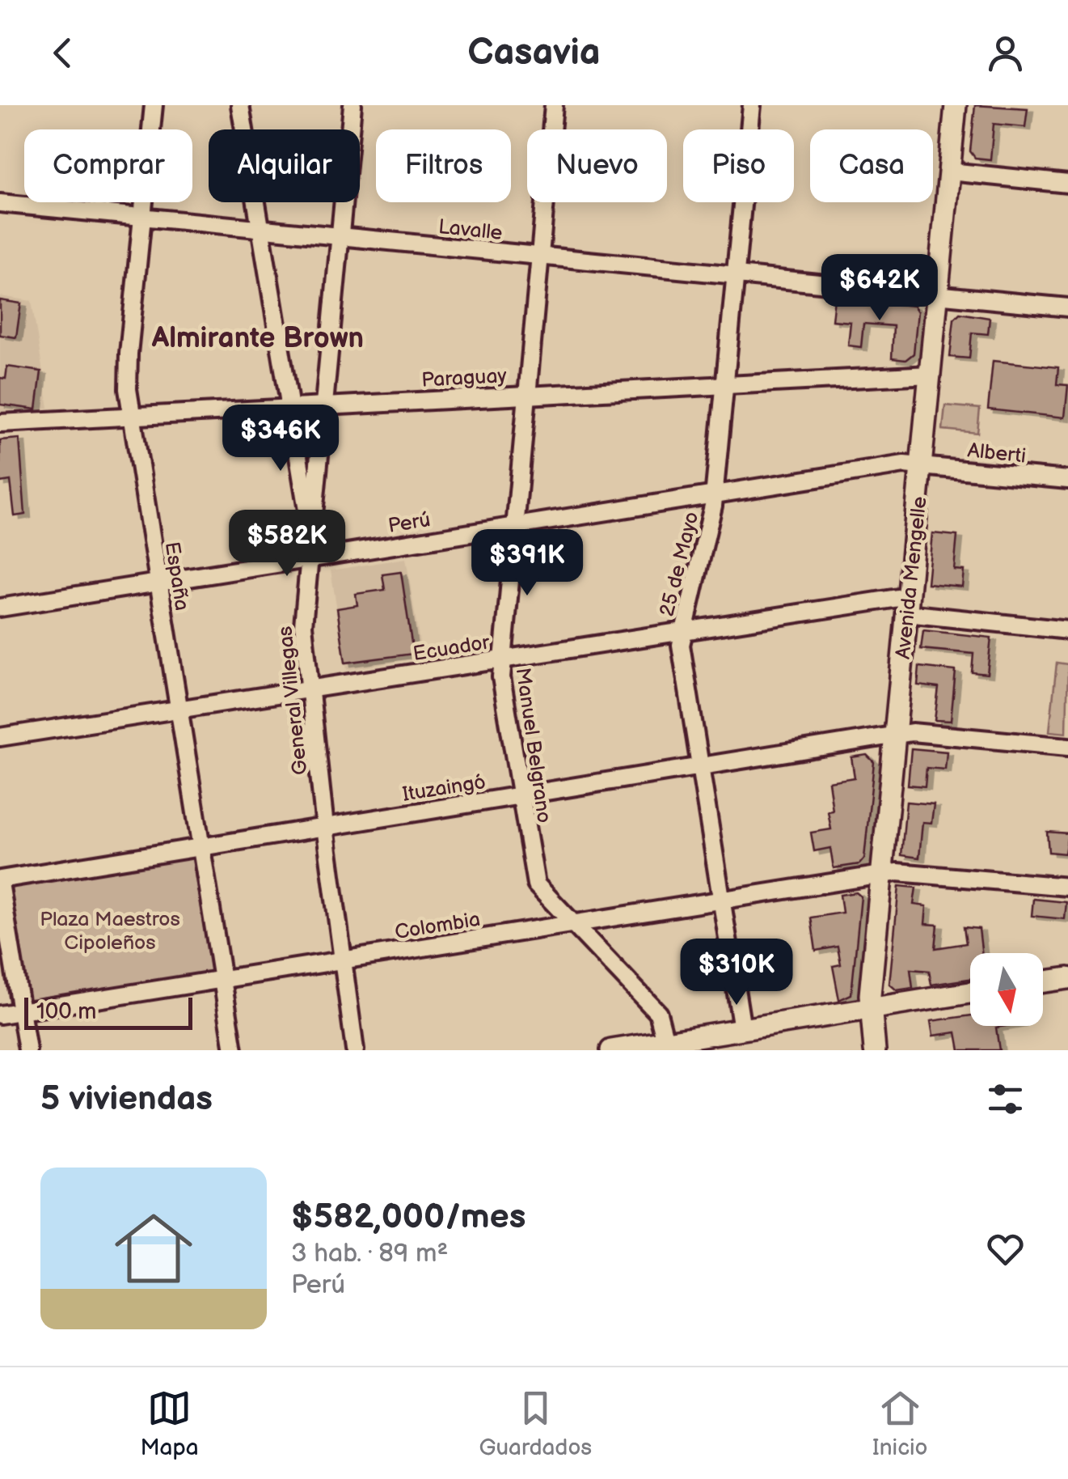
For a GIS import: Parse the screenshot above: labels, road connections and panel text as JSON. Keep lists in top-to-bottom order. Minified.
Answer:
{"streets":{"main road":["Avenida Mengelle"],"street":["Lavalle","Paraguay","Alberti","Perú","25 de Mayo","España","Ecuador","General Villegas","Manuel Belgrano","Ituzaingó","Colombia"]},"crossings":[["Lavalle","25 de Mayo"],["Lavalle","España"],["Lavalle","Avenida Mengelle"],["Lavalle","General Villegas"],["Lavalle","Manuel Belgrano"],["Paraguay","25 de Mayo"],["Paraguay","España"],["Paraguay","Avenida Mengelle"],["Paraguay","General Villegas"],["Paraguay","Manuel Belgrano"],["Alberti","Perú"],["Alberti","Avenida Mengelle"],["Perú","25 de Mayo"],["Perú","España"],["Perú","Avenida Mengelle"],["Perú","General Villegas"],["Perú","Manuel Belgrano"],["25 de Mayo","Ecuador"],["25 de Mayo","Ituzaingó"],["25 de Mayo","Colombia"],["España","Ecuador"],["España","Ituzaingó"],["España","Colombia"],["Avenida Mengelle","Ecuador"],["Avenida Mengelle","Ituzaingó"],["Avenida Mengelle","Colombia"],["Ecuador","General Villegas"],["Ecuador","Manuel Belgrano"],["General Villegas","Ituzaingó"],["General Villegas","Colombia"],["Manuel Belgrano","Ituzaingó"],["Manuel Belgrano","Colombia"]],"districts":["Almirante Brown"],"parks":["Plaza Maestros Cipoleños"],"scale_bar":"100 m","north":"bottom","page":{"header":"Casavia","chip":["Comprar","Alquilar","Filtros","Nuevo","Piso","Casa"],"price":["$642K","$346K","$582K","$391K","$310K"],"scale":"100 m","heading":"5 viviendas","list":[{"name":"$582,000/mes","note":"3 hab. · 89 m² · Perú"}],"tabs":["Mapa","Guardados","Inicio"]}}
